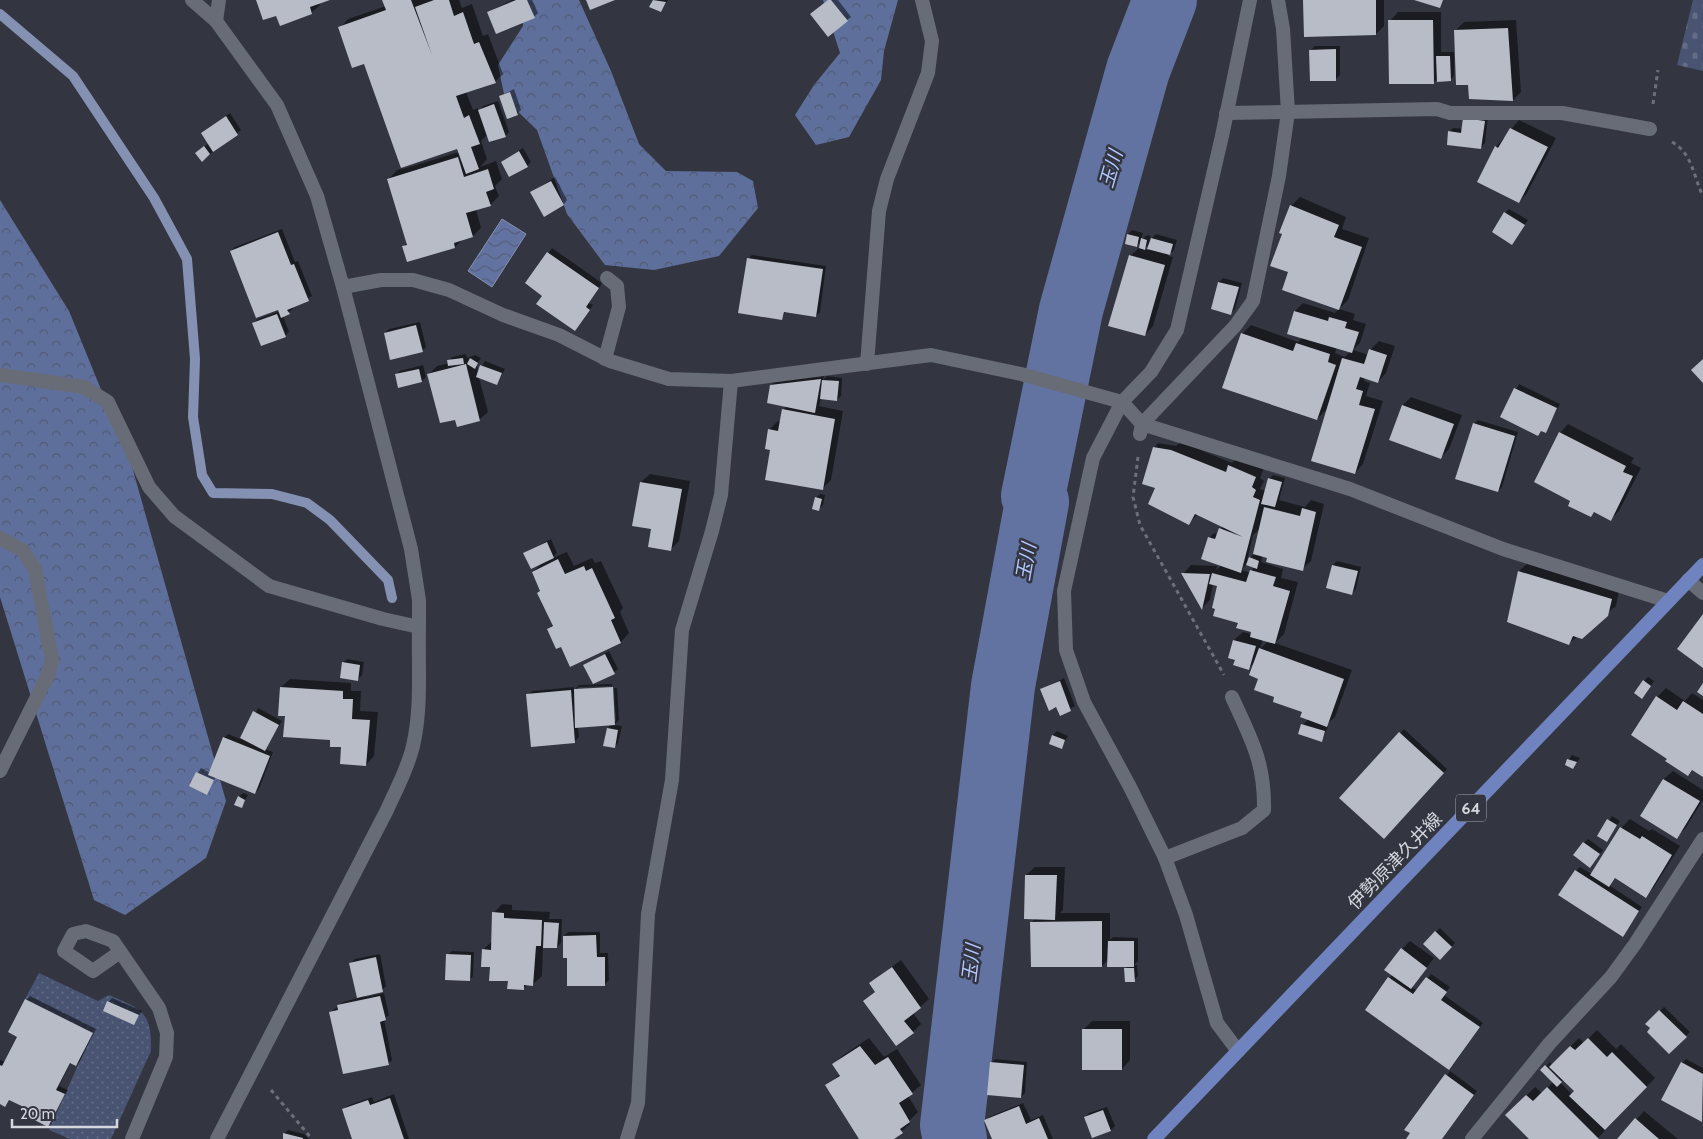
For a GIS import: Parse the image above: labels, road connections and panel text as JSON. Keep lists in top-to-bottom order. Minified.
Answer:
{"streets":{"main road":["64","伊勢原津久井線"]},"water":["玉川"],"scale_bar":"20 m"}
